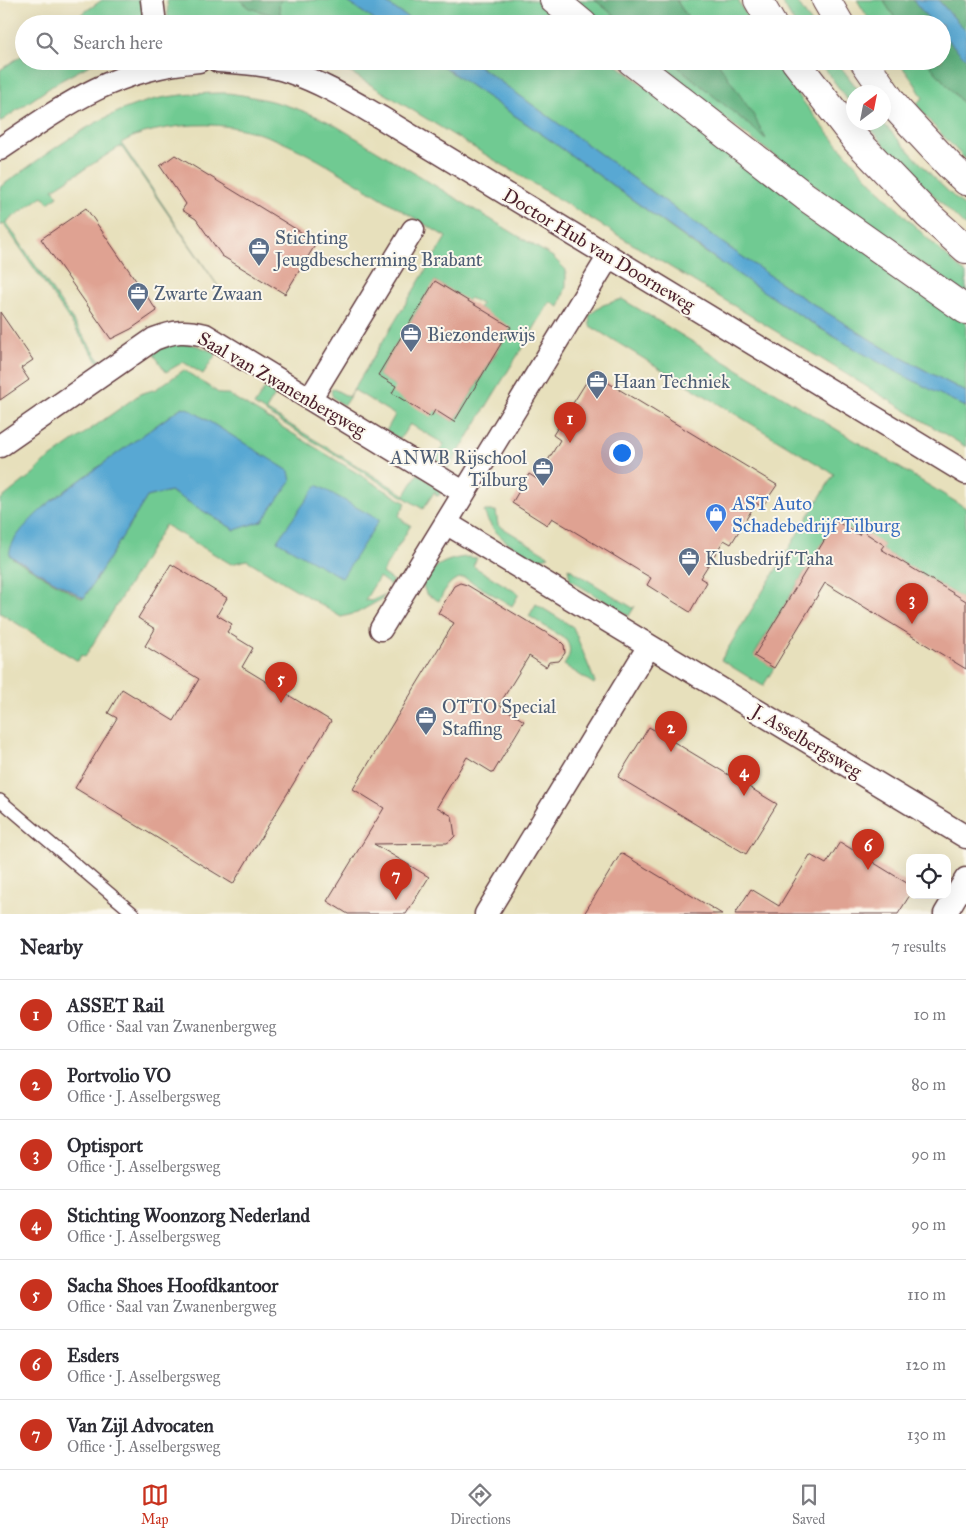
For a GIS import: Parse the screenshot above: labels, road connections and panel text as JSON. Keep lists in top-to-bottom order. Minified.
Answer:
{"streets":{"street":["Doctor Hub van Doorneweg","Saal van Zwanenbergweg","J. Asselbergsweg"]},"places":{"office":["Stichting Jeugdbescherming Brabant","Zwarte Zwaan","Biezonderwijs","Haan Techniek","ANWB Rijschool Tilburg","Klusbedrijf Taha","OTTO Special Staffing"],"shop":["AST Auto Schadebedrijf Tilburg"]},"north":"top right","page":{"search":"Search here","pins":["1","3","5","2","4","6","7"],"heading":["Nearby","7 results"],"list":[{"mark":"1","name":"ASSET Rail","note":"Office · Saal van Zwanenbergweg","value":"10 m"},{"mark":"2","name":"Portvolio VO","note":"Office · J. Asselbergsweg","value":"80 m"},{"mark":"3","name":"Optisport","note":"Office · J. Asselbergsweg","value":"90 m"},{"mark":"4","name":"Stichting Woonzorg Nederland","note":"Office · J. Asselbergsweg","value":"90 m"},{"mark":"5","name":"Sacha Shoes Hoofdkantoor","note":"Office · Saal van Zwanenbergweg","value":"110 m"},{"mark":"6","name":"Esders","note":"Office · J. Asselbergsweg","value":"120 m"},{"mark":"7","name":"Van Zijl Advocaten","note":"Office · J. Asselbergsweg","value":"130 m"}],"nav":["Map","Directions","Saved"]}}
